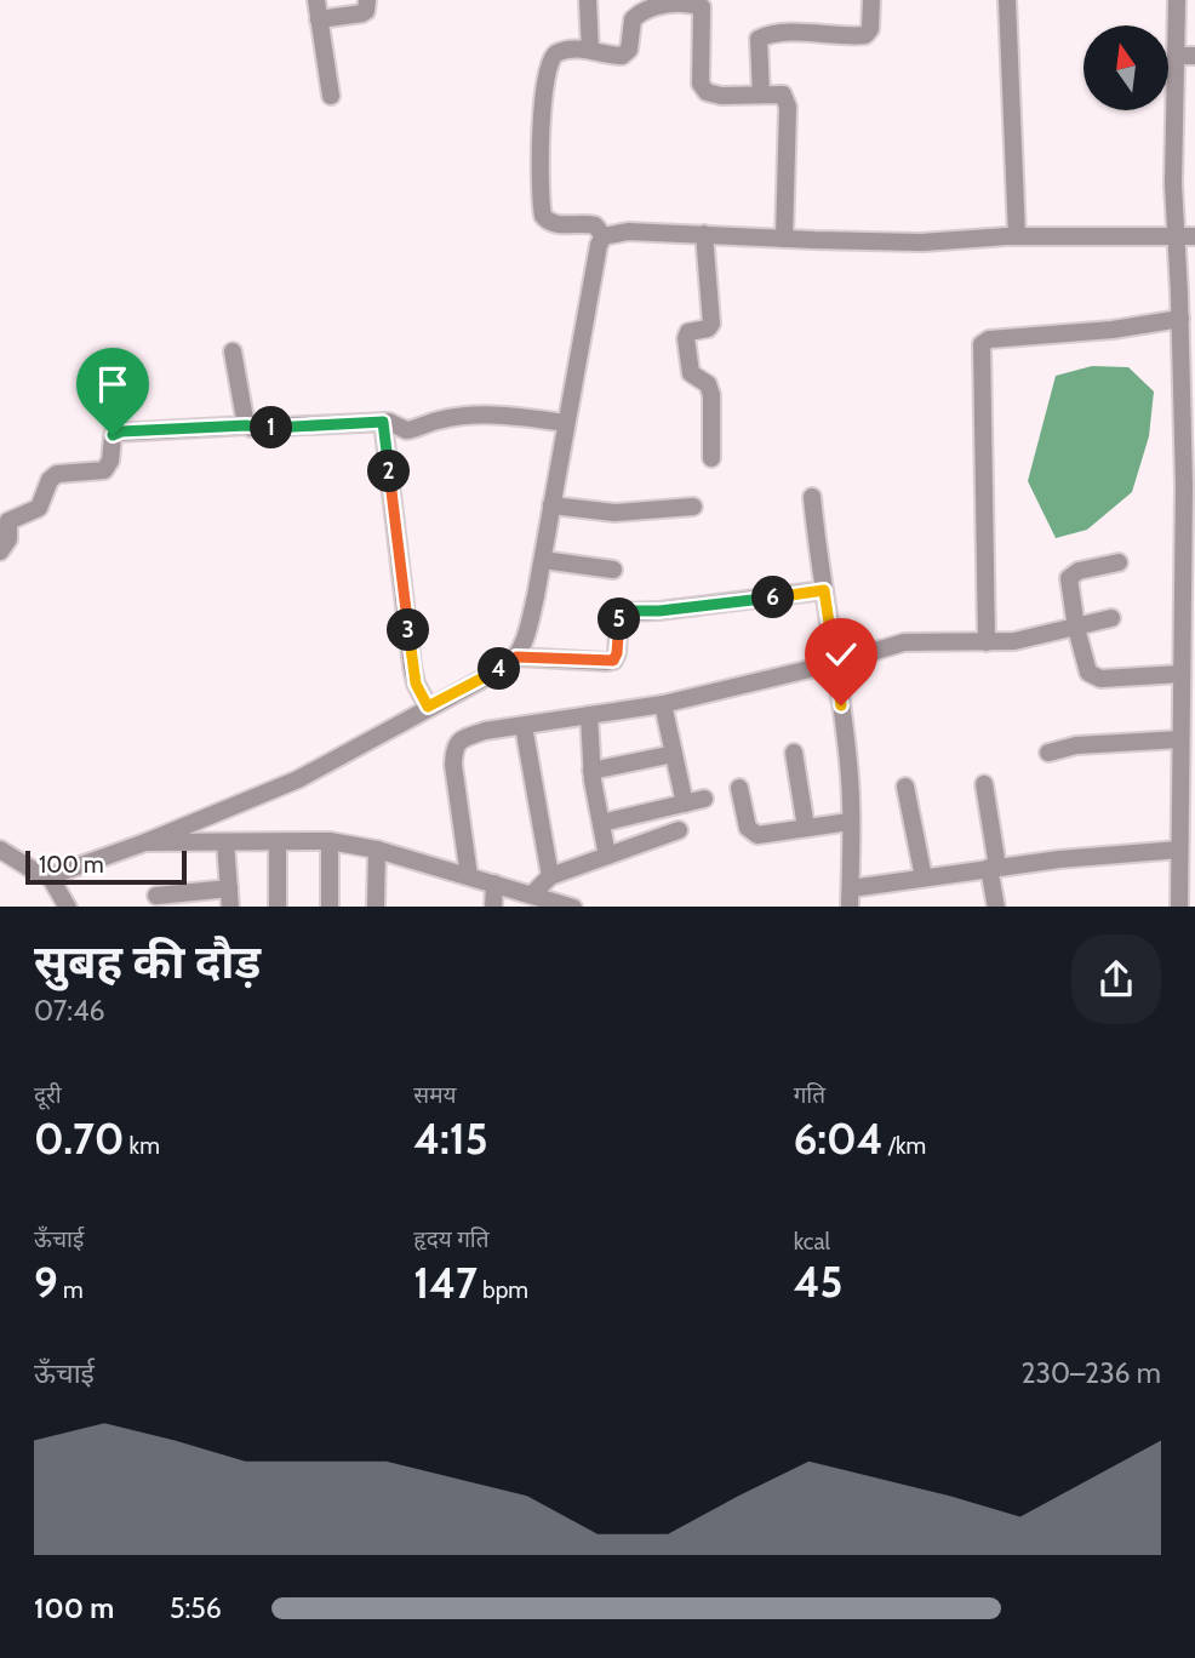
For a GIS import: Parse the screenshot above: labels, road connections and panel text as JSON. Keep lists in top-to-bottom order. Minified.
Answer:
{"scale_bar":"100 m","north":"top","page":{"pins":["1","2","6","5","3","4"],"scale":"100 m","heading":["सुबह की दौड़","07:46"],"stats":[["दूरी","0.70 km"],["समय","4:15"],["गति","6:04 /km"],["ऊँचाई","9 m"],["हृदय गति","147 bpm"],["kcal","45"]],"chart":["ऊँचाई","230–236 m"],"list":[{"name":"100 m","note":"5:56"}]}}
